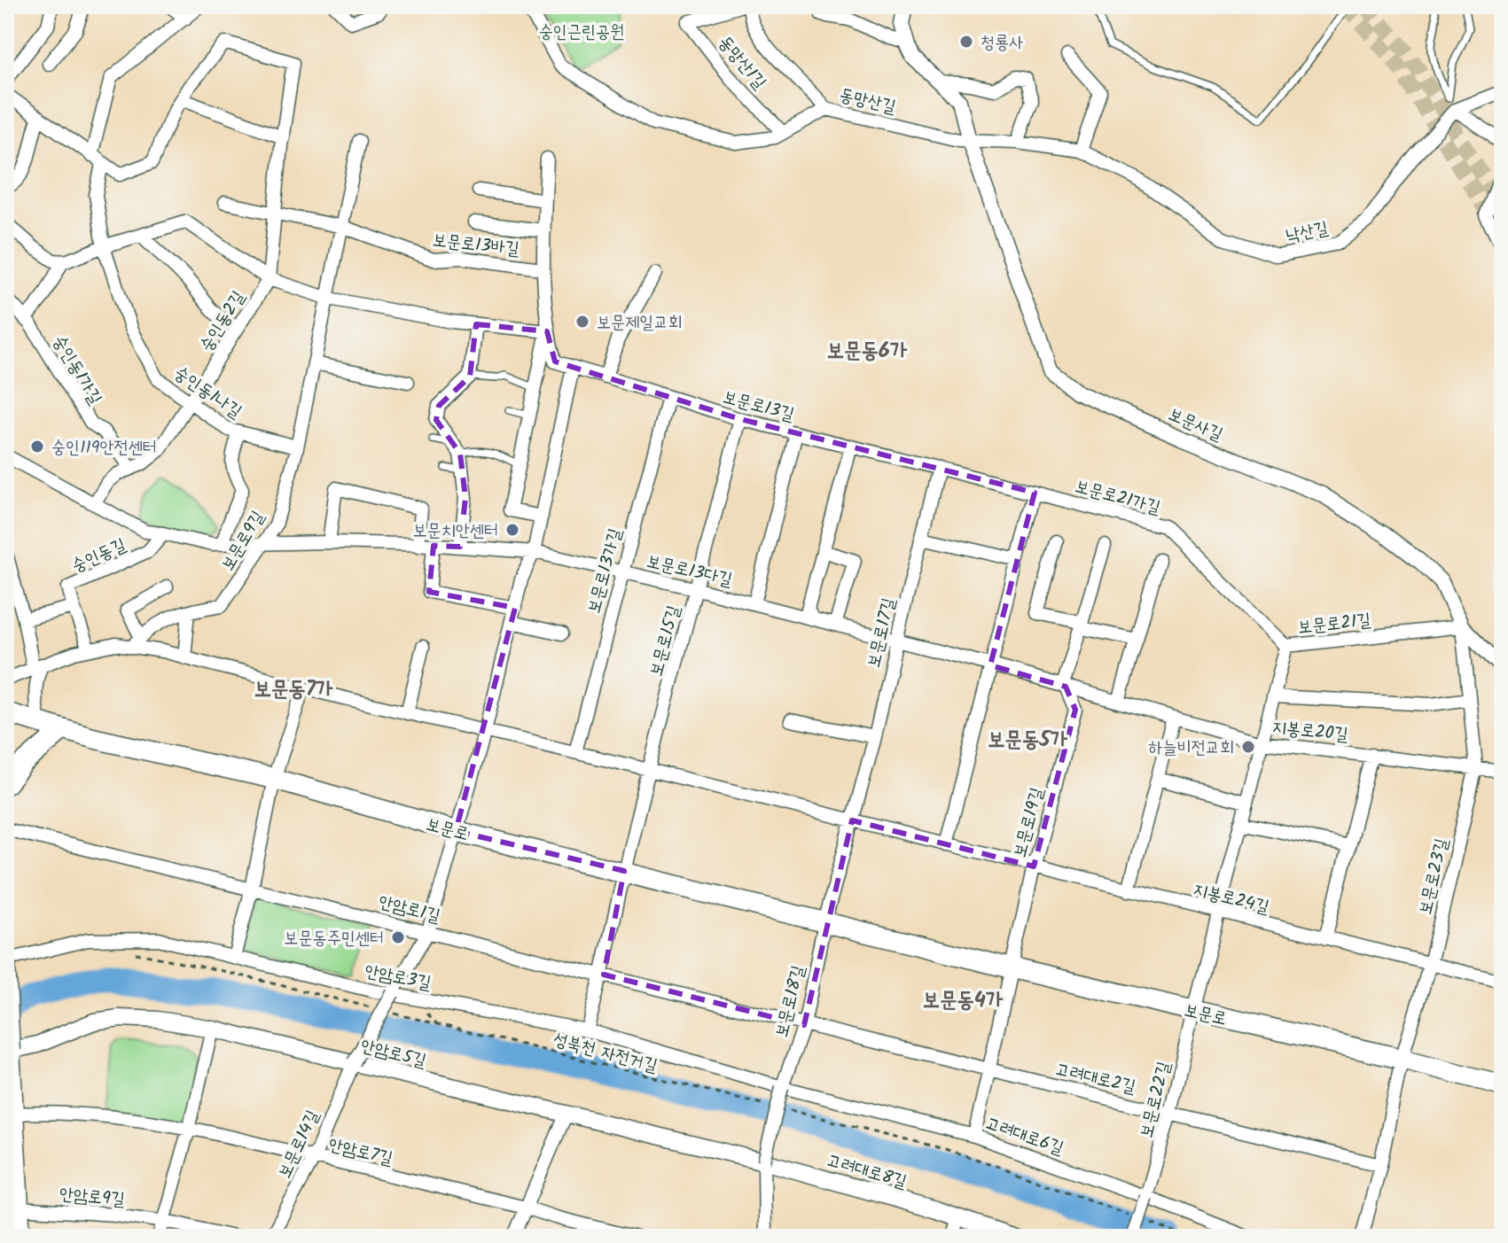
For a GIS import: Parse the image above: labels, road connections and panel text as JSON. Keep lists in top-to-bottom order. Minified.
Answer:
{"streets":{"main road":["보문로","안암로5길","고려대로8길"],"street":["동망산1길","동망산길","낙산길","보문로13바길","숭인동2길","숭인동1가길","숭인동1나길","보문로13길","보문사길","보문로21가길","보문로9길","숭인동길","보문로13다길","보문로13가길","보문로21길","보문로17길","보문로15길","지봉로20길","보문로19길","보문로23길","지봉로24길","안암로1길","안암로3길","보문로18길","고려대로2길","보문로22길","고려대로6길","보문로14길","안암로7길","안암로9길"],"path":["성북천 자전거길"]},"crossings":[["동망산1길","동망산길"],["동망산길","낙산길"],["동망산길","보문사길"],["낙산길","보문사길"],["보문로13바길","보문로13길"],["보문로13바길","보문로9길"],["숭인동2길","숭인동1가길"],["숭인동2길","숭인동1나길"],["숭인동2길","숭인동길"],["숭인동1나길","보문로9길"],["보문로13길","보문로21가길"],["보문로13길","보문로13가길"],["보문로13길","보문로17길"],["보문로13길","보문로15길"],["보문사길","보문로21길"],["보문사길","보문로23길"],["보문로21가길","보문로21길"],["보문로21가길","보문로17길"],["보문로9길","숭인동길"],["숭인동길","보문로13다길"],["보문로13다길","보문로13가길"],["보문로13다길","보문로17길"],["보문로13다길","보문로15길"],["보문로13다길","지봉로20길"],["보문로21길","지봉로20길"],["보문로21길","보문로"],["보문로21길","보문로23길"],["보문로21길","지봉로24길"],["보문로21길","보문로22길"],["보문로17길","지봉로20길"],["보문로17길","보문로"],["보문로17길","지봉로24길"],["보문로17길","보문로18길"],["보문로15길","보문로"],["지봉로20길","보문로19길"],["지봉로20길","보문로23길"],["보문로19길","보문로"],["보문로19길","지봉로24길"],["보문로","보문로23길"],["보문로","보문로18길"],["보문로","보문로22길"],["보문로23길","지봉로24길"],["안암로1길","보문로18길"],["안암로1길","고려대로2길"],["안암로3길","보문로18길"],["안암로3길","고려대로6길"],["안암로3길","보문로14길"],["보문로18길","안암로5길"],["보문로18길","고려대로2길"],["보문로18길","고려대로6길"],["보문로18길","고려대로8길"],["안암로5길","보문로14길"],["안암로5길","고려대로8길"],["고려대로2길","보문로22길"],["보문로22길","고려대로6길"],["보문로14길","안암로7길"]],"districts":["보문동6가","보문동7가","보문동5가","보문동4가"],"parks":["숭인근린공원"],"places":["청룡사","보문제일교회","숭인119안전센터","보문치안센터","하늘비전교회","보문동주민센터"]}
